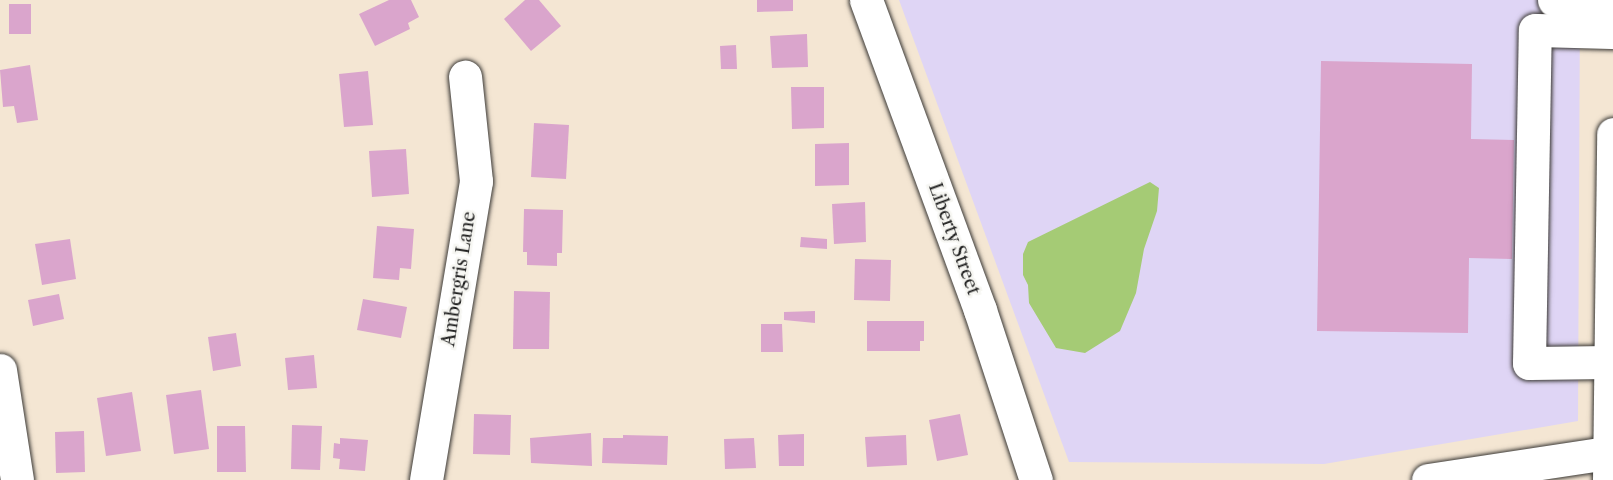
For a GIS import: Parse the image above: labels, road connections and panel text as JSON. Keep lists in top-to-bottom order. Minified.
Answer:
{"streets":{"street":["Liberty Street","Ambergris Lane"]}}
